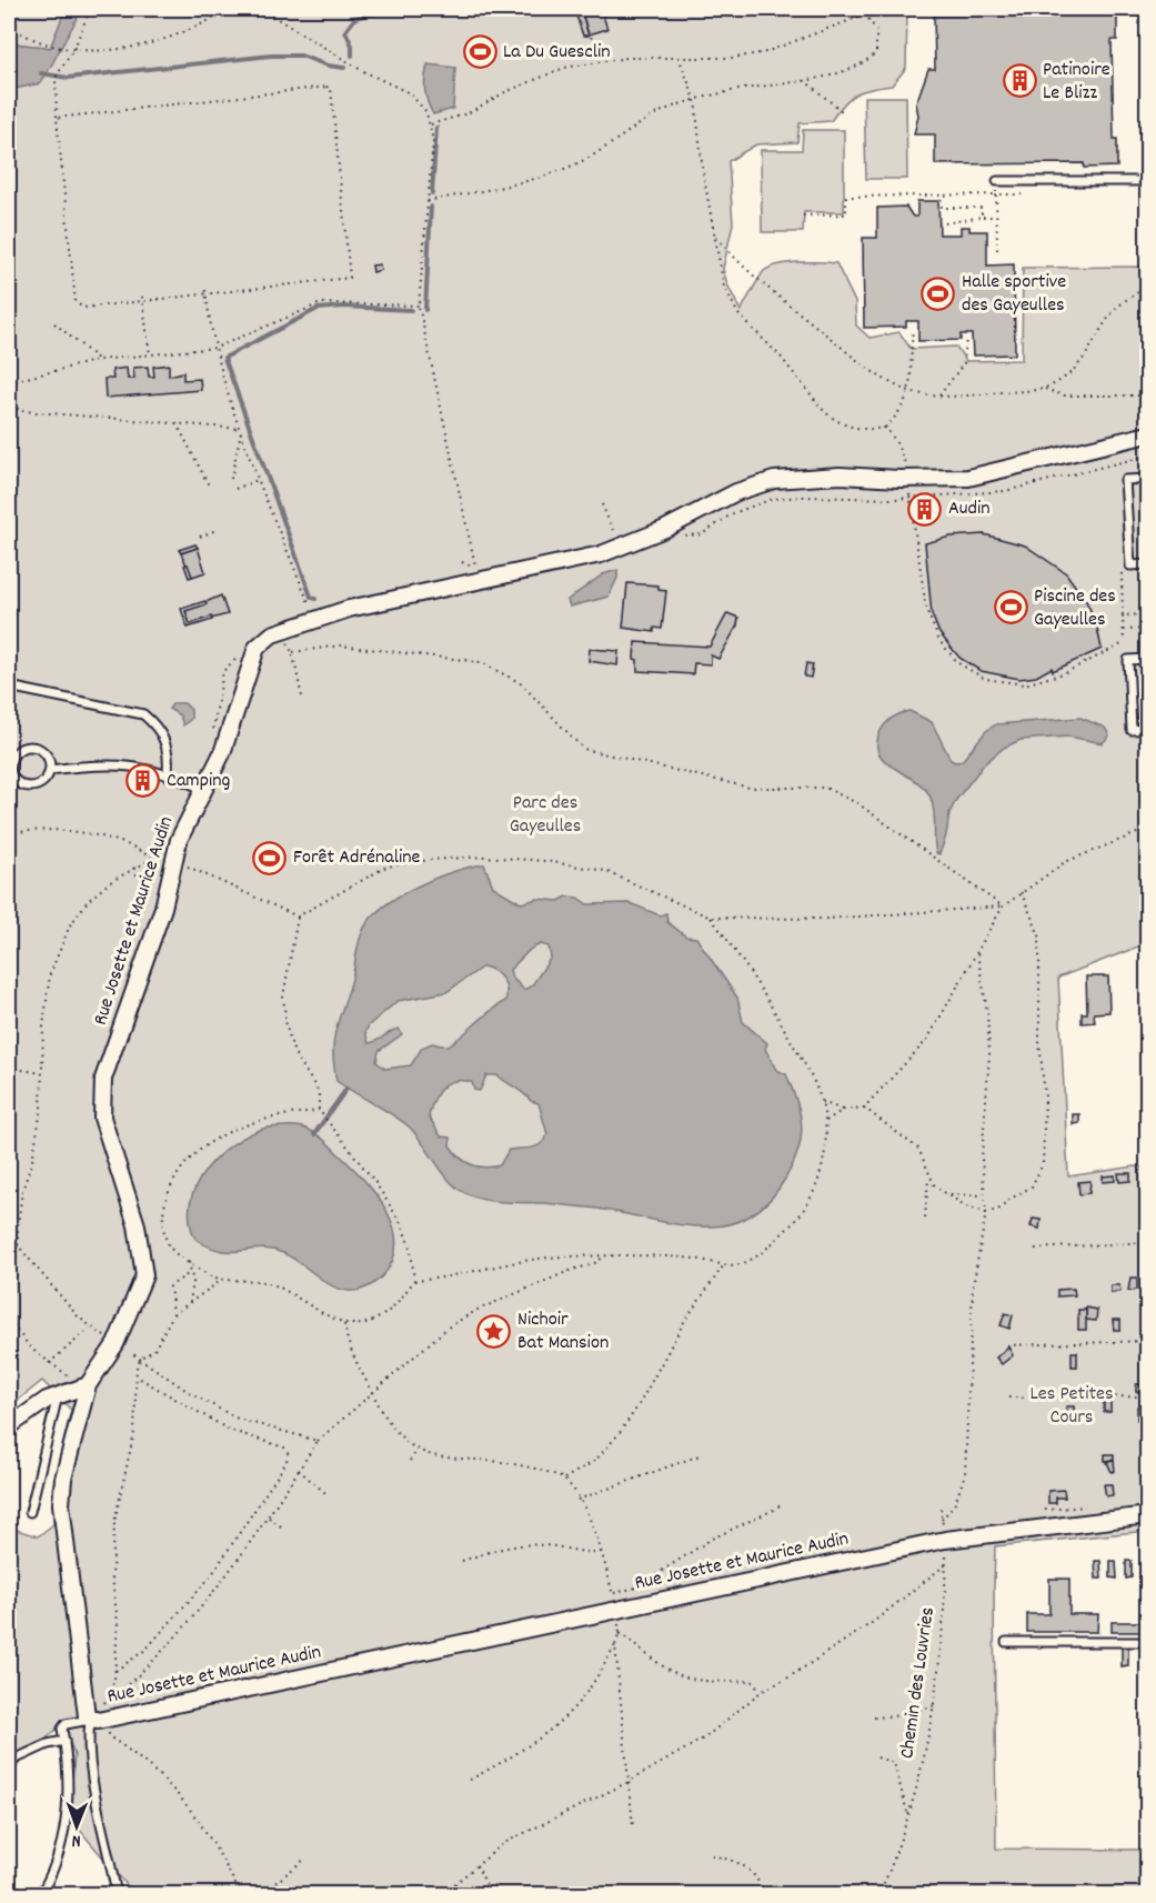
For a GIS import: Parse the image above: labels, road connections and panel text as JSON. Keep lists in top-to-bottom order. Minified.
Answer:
{"streets":{"street":["Rue Josette et Maurice Audin"],"path":["Chemin des Louvries"]},"crossings":[["Rue Josette et Maurice Audin","Chemin des Louvries"]],"parks":["Parc des Gayeulles","Les Petites Cours"],"places":{"sports":["La Du Guesclin","Halle sportive des Gayeulles","Piscine des Gayeulles","Forêt Adrénaline"],"building":["Patinoire Le Blizz","Audin","Camping"],"place":["Nichoir Bat Mansion"]},"north":"bottom"}
